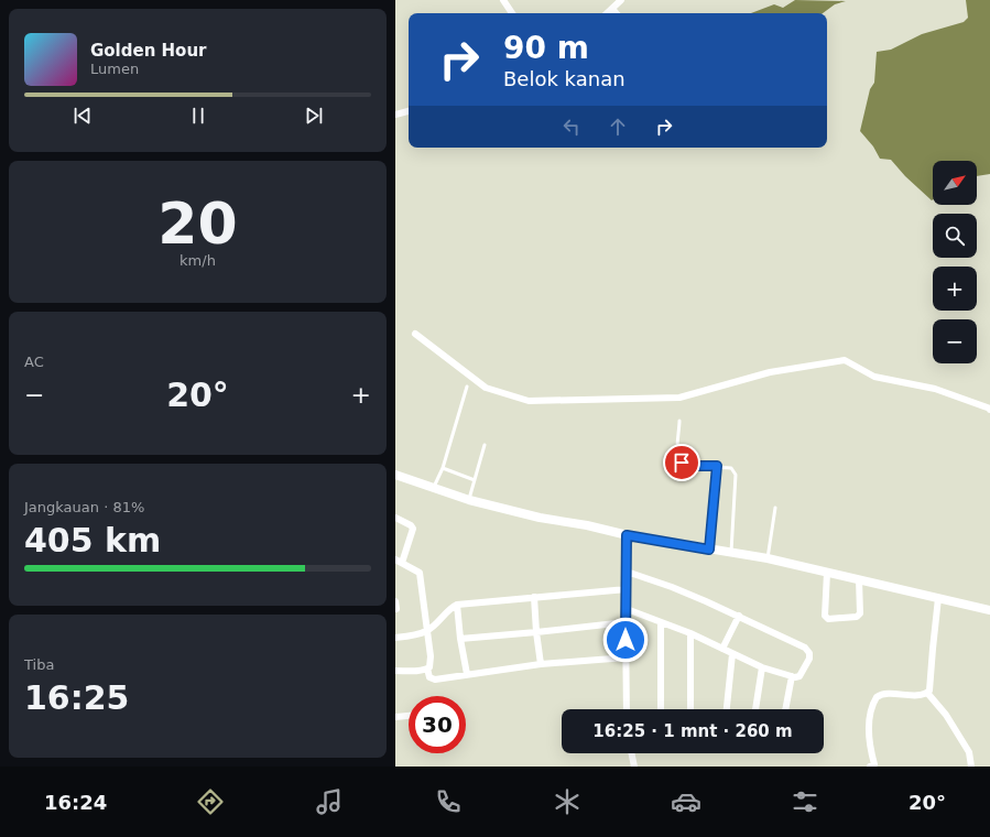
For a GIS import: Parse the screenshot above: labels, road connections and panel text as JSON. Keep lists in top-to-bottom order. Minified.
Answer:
{"north":"top right","page":{"turn":["90 m","Belok kanan"],"song":["Golden Hour","Lumen"],"tile":[["20","km/h"],"AC",["Jangkauan · 81%","405 km"],["Tiba","16:25"]],"map_buttons":["+","−"],"heat":["−","20°","+"],"limit":"30","trip":"16:25 · 1 mnt · 260 m","tabs":["16:24","20°"]}}
